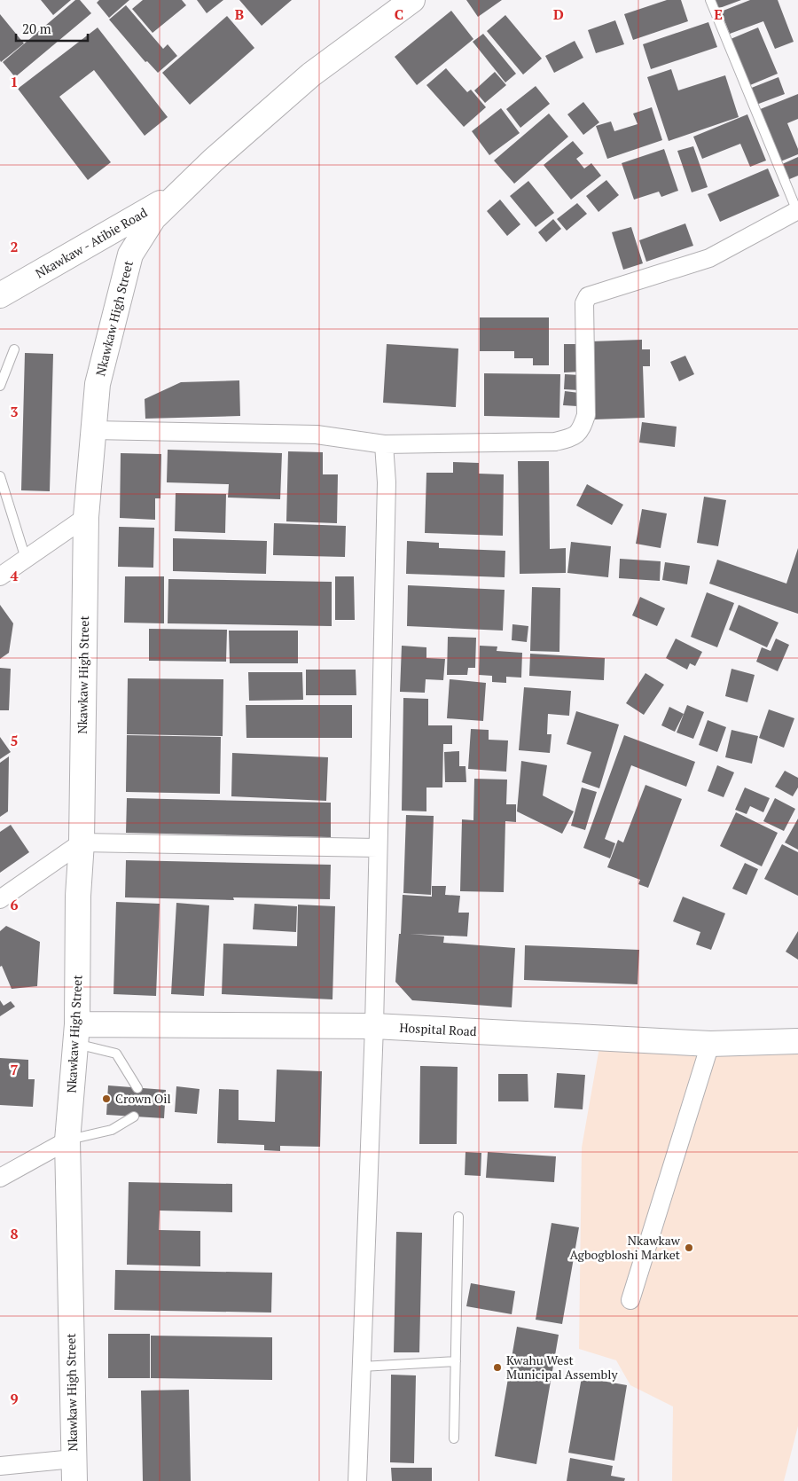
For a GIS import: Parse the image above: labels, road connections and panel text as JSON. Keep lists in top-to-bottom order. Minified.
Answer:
{"streets":{"main road":["Nkawkaw - Atibie Road","Nkawkaw High Street","Hospital Road"]},"crossings":[["Nkawkaw - Atibie Road","Nkawkaw High Street"],["Nkawkaw High Street","Hospital Road"]],"places":["Crown Oil","Nkawkaw Agbogbloshi Market","Kwahu West Municipal Assembly"],"scale_bar":"20 m","grid":{"columns":["B","C","D","E"],"rows":["1","2","3","4","5","6","7","8","9"]}}
